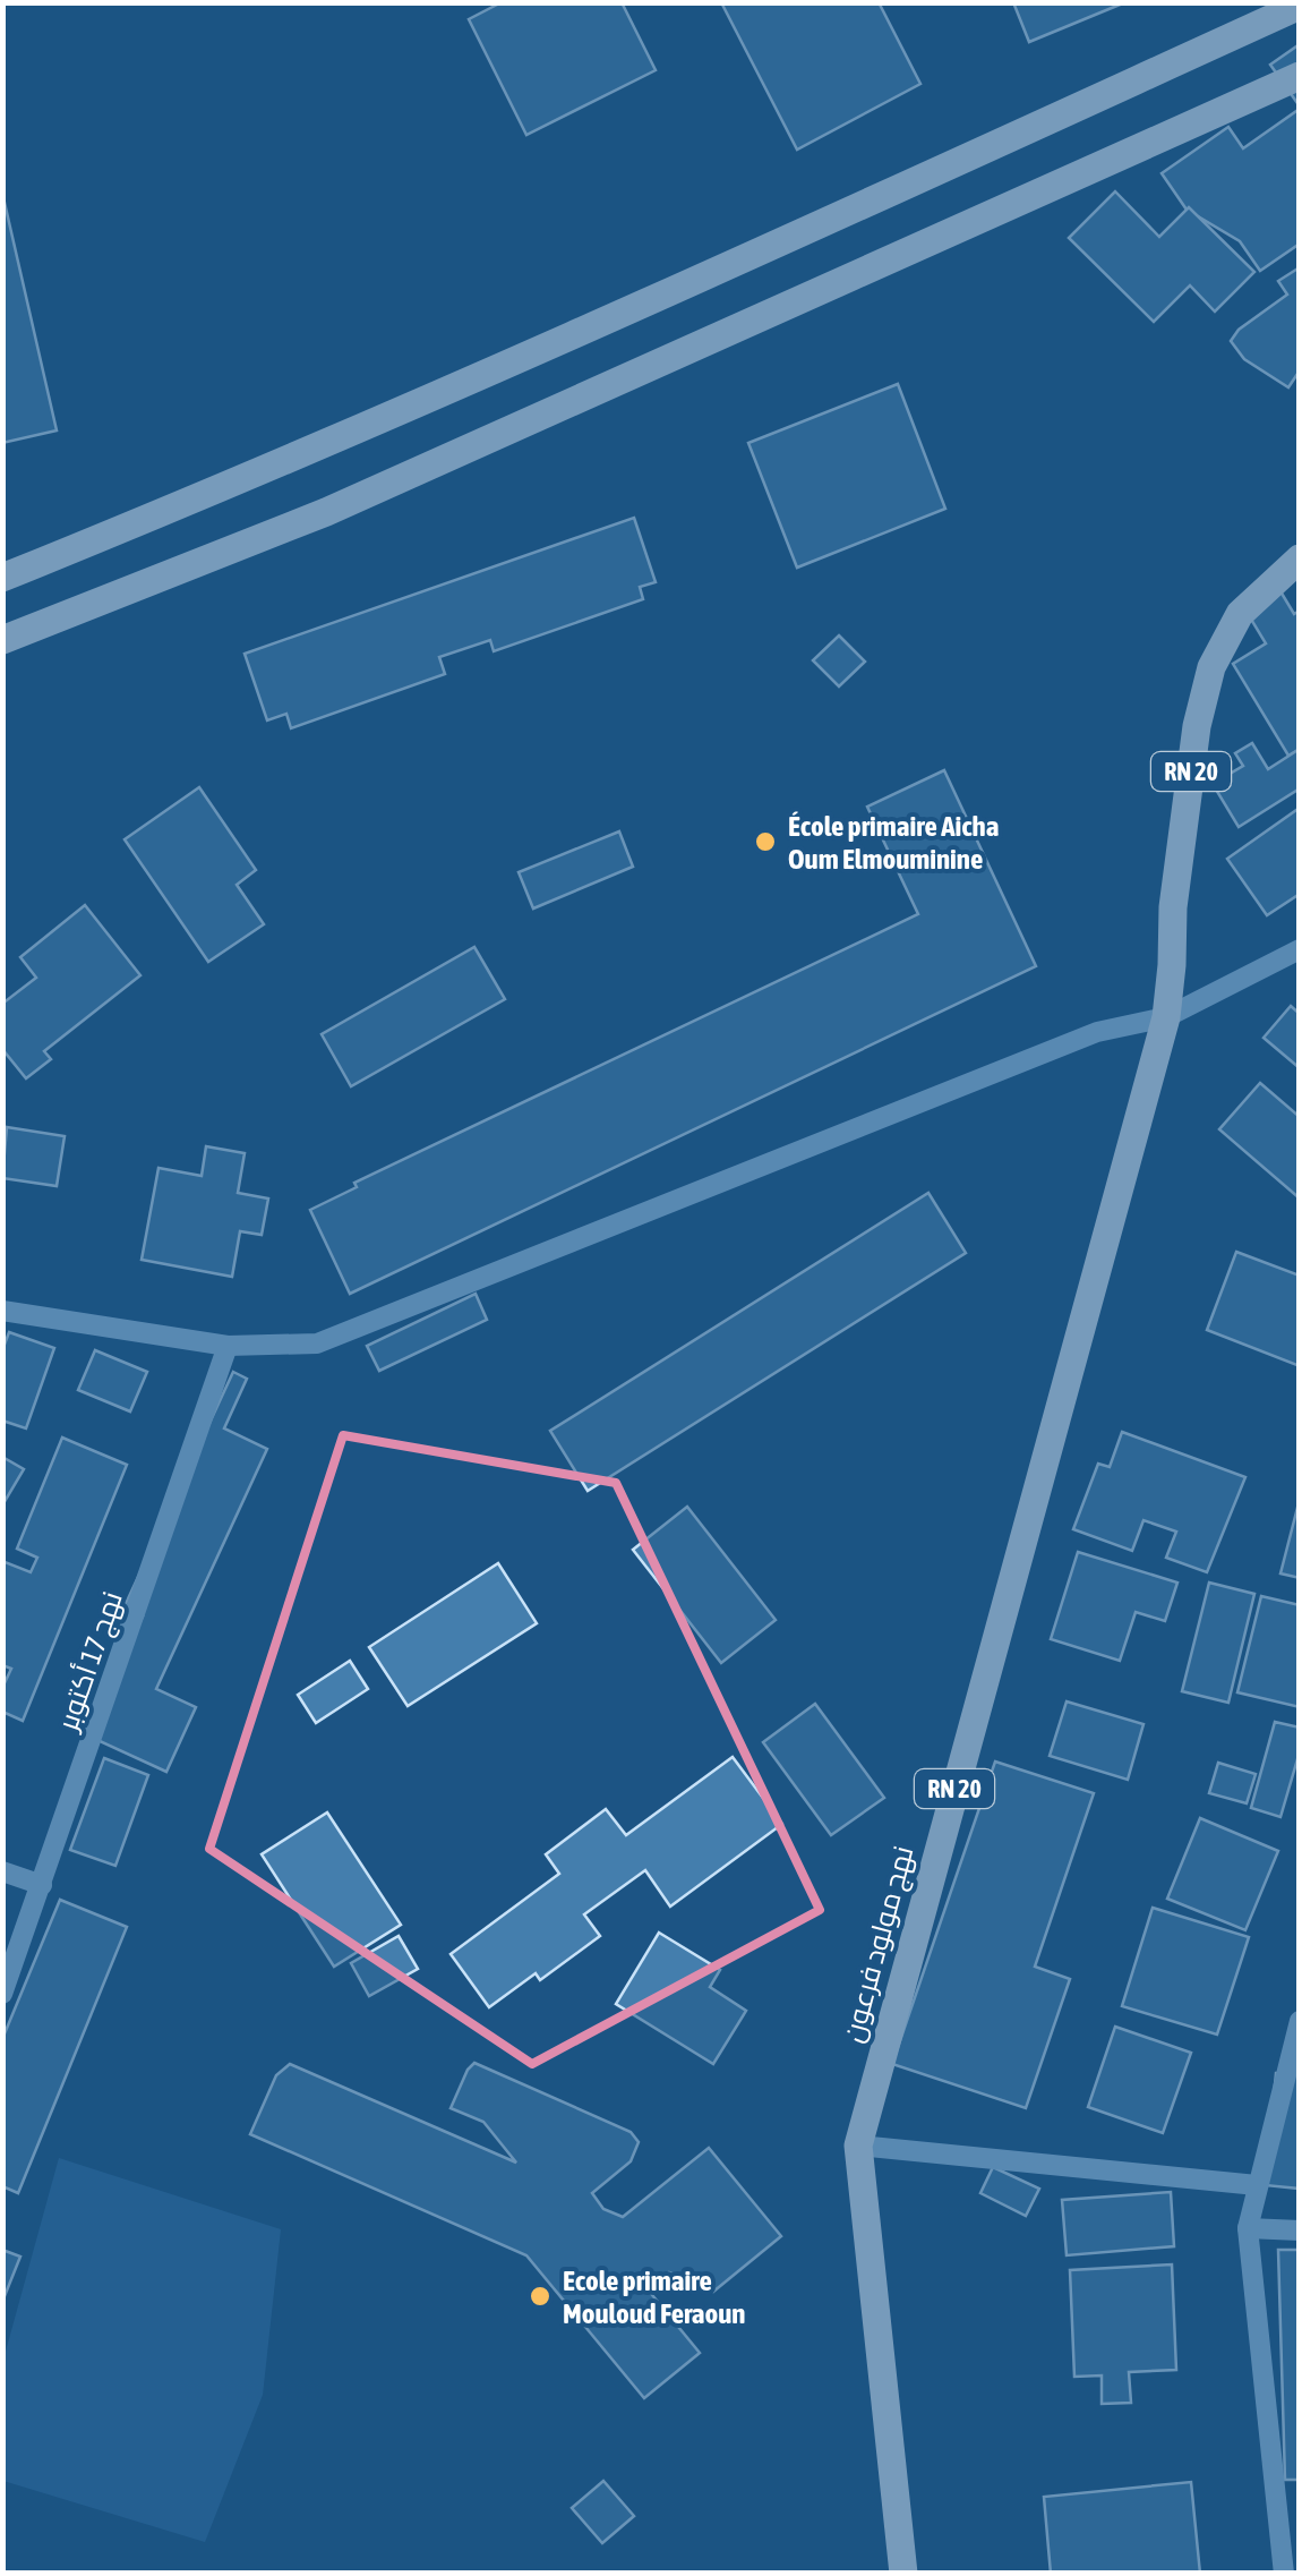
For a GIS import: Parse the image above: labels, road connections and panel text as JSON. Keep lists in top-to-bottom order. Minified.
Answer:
{"streets":{"main road":["RN 20","نهج مولود فرعون"],"street":["نهج 17 أكتوبر"]},"crossings":[["RN 20","نهج مولود فرعون"]],"places":["École primaire Aicha Oum Elmouminine","Ecole primaire Mouloud Feraoun"]}
